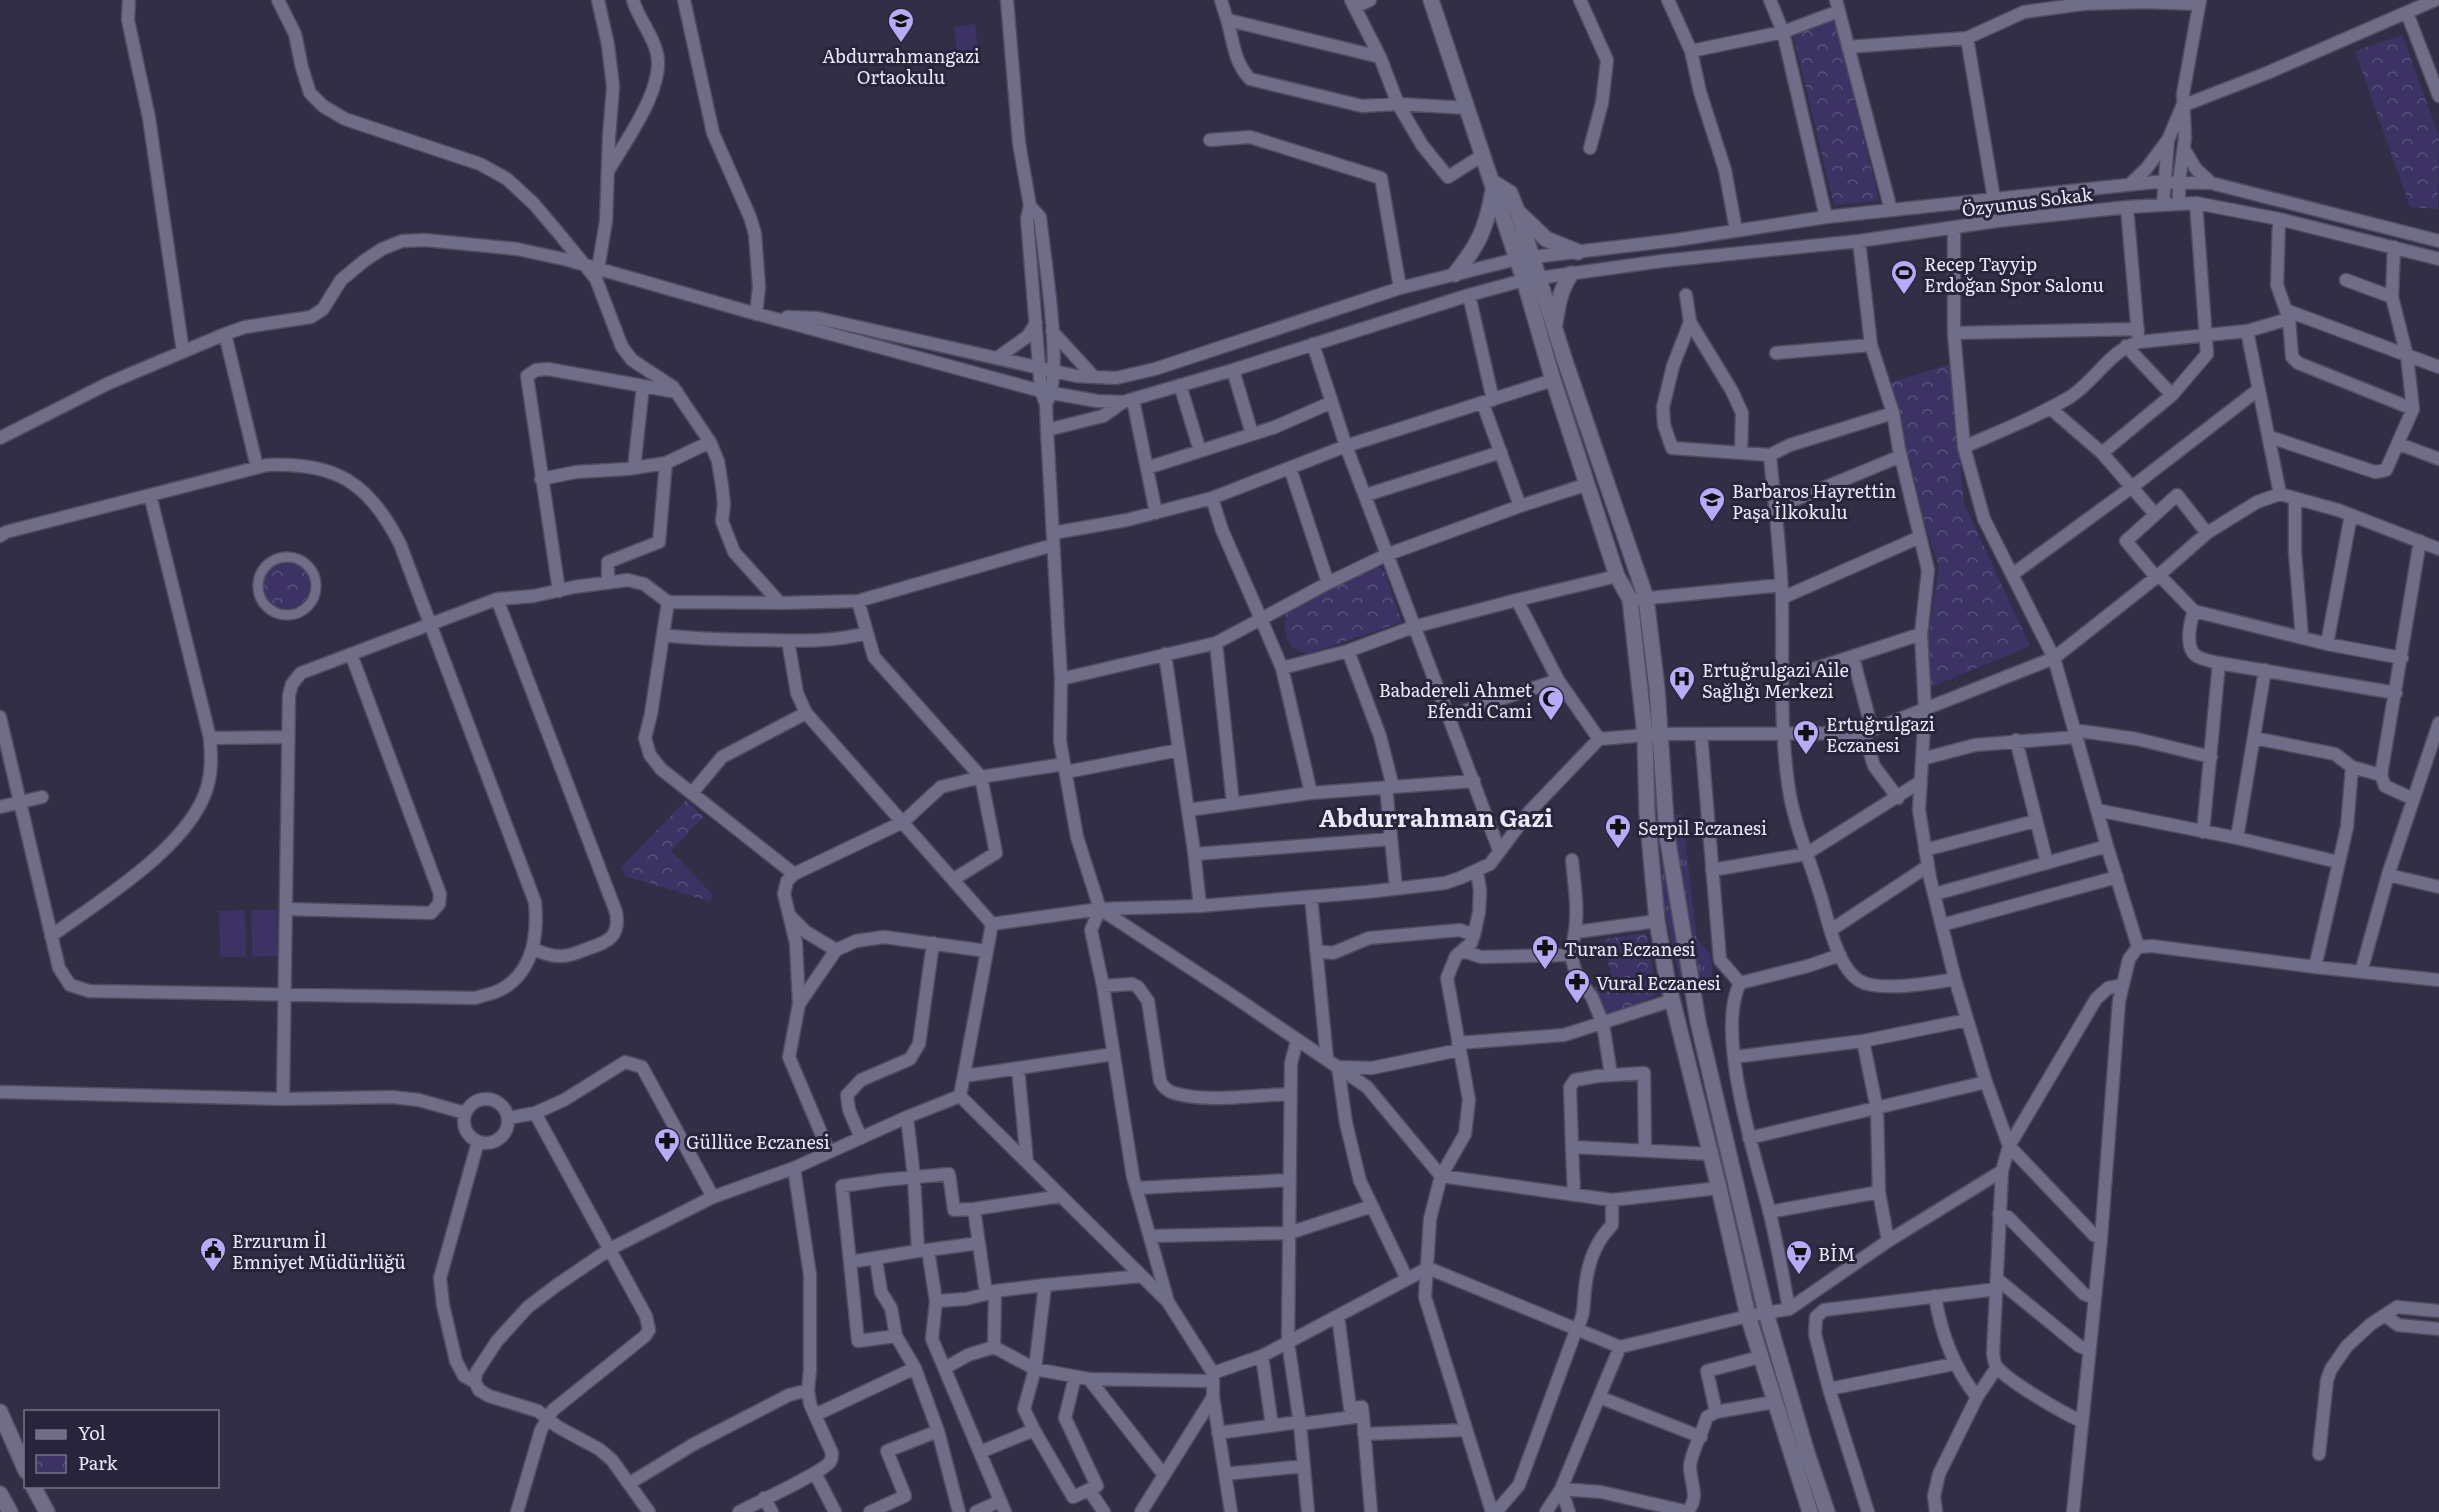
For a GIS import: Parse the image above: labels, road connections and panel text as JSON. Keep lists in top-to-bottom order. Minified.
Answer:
{"streets":{"street":["Özyunus Sokak"]},"districts":["Abdurrahman Gazi"],"places":{"school or university":["Abdurrahmangazi Ortaokulu","Barbaros Hayrettin Paşa İlkokulu"],"sports":["Recep Tayyip Erdoğan Spor Salonu"],"hospital":["Ertuğrulgazi Aile Sağlığı Merkezi"],"mosque":["Babadereli Ahmet Efendi Cami"],"pharmacy":["Ertuğrulgazi Eczanesi","Serpil Eczanesi","Turan Eczanesi","Vural Eczanesi","Güllüce Eczanesi"],"public building":["Erzurum İl Emniyet Müdürlüğü"],"supermarket":["BİM"]},"legend":["Yol","Park"]}
